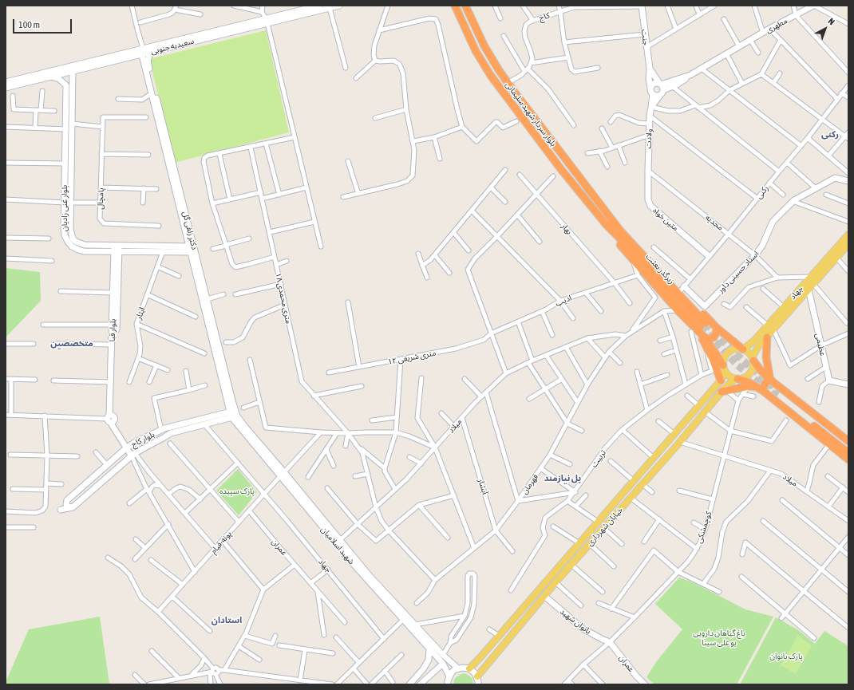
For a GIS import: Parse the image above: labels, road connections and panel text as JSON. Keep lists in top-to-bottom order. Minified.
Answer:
{"streets":{"highway":["بلوار سردار شهید سلیمانی","زیرگذر بعثت"],"main road":["جهاد","خیابان شهرداری"],"street":["کاج","مطهری","جنت","سعیدیه جنوبی","ولادت","رکنی","پامچال","بلوار غنی زادیان","متین خواه","مجدیه","بهار","دکتر زلفی گل","استاد حسینی داور","۱۸ متری محمدی","ادیب","ایثار","بلوار قبا","عظیمی","۱۲ متری شریفی","میلاد","بلوار کاج","تربیت","قهرمان","آبشار","کوچمشکی","پونه-قیام","شهید اسلامیان","عمران","بانوان شهید"]},"crossings":[["کاج","جنت"],["مطهری","جنت"],["مطهری","ولادت"],["جنت","ولادت"],["سعیدیه جنوبی","بلوار غنی زادیان"],["سعیدیه جنوبی","دکتر زلفی گل"],["بلوار سردار شهید سلیمانی","زیرگذر بعثت"],["ولادت","متین خواه"],["ولادت","مجدیه"],["رکنی","متین خواه"],["رکنی","مجدیه"],["رکنی","استاد حسینی داور"],["بلوار غنی زادیان","دکتر زلفی گل"],["بلوار غنی زادیان","ایثار"],["بلوار غنی زادیان","بلوار قبا"],["متین خواه","مجدیه"],["مجدیه","استاد حسینی داور"],["بهار","ادیب"],["دکتر زلفی گل","بلوار کاج"],["دکتر زلفی گل","شهید اسلامیان"],["جهاد","عظیمی"],["جهاد","بلوار کاج"],["جهاد","خیابان شهرداری"],["جهاد","پونه-قیام"],["ادیب","۱۲ متری شریفی"],["میلاد","قهرمان"],["میلاد","آبشار"],["میلاد","خیابان شهرداری"],["میلاد","کوچمشکی"],["میلاد","شهید اسلامیان"],["بلوار کاج","شهید اسلامیان"],["قهرمان","آبشار"],["خیابان شهرداری","بانوان شهید"],["کوچمشکی","عمران"],["کوچمشکی","بانوان شهید"],["پونه-قیام","شهید اسلامیان"],["پونه-قیام","عمران"],["عمران","بانوان شهید"]],"districts":["رکنی","متخصصین","پل نیازمند","استادان"],"parks":["پارک سپیده","باغ گیاهان دارویی بو علی سینا","پارک بانوان"],"scale_bar":"100 m","north":"top right"}
